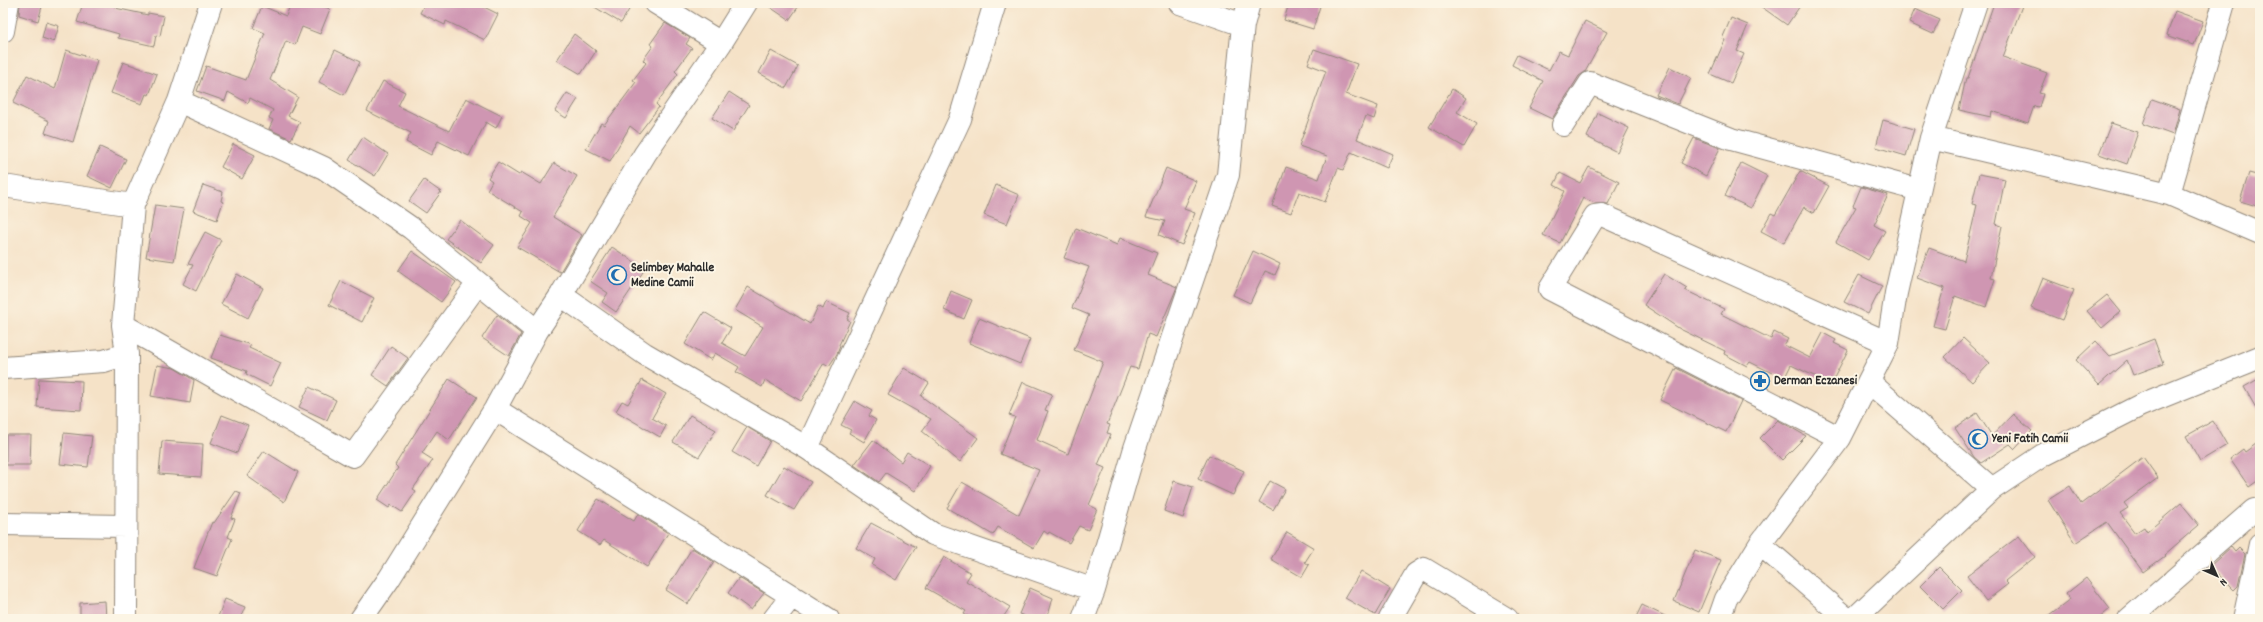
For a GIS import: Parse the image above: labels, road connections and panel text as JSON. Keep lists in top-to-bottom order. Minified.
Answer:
{"places":{"mosque":["Selimbey Mahalle Medine Camii","Yeni Fatih Camii"],"pharmacy":["Derman Eczanesi"]},"north":"bottom right"}
